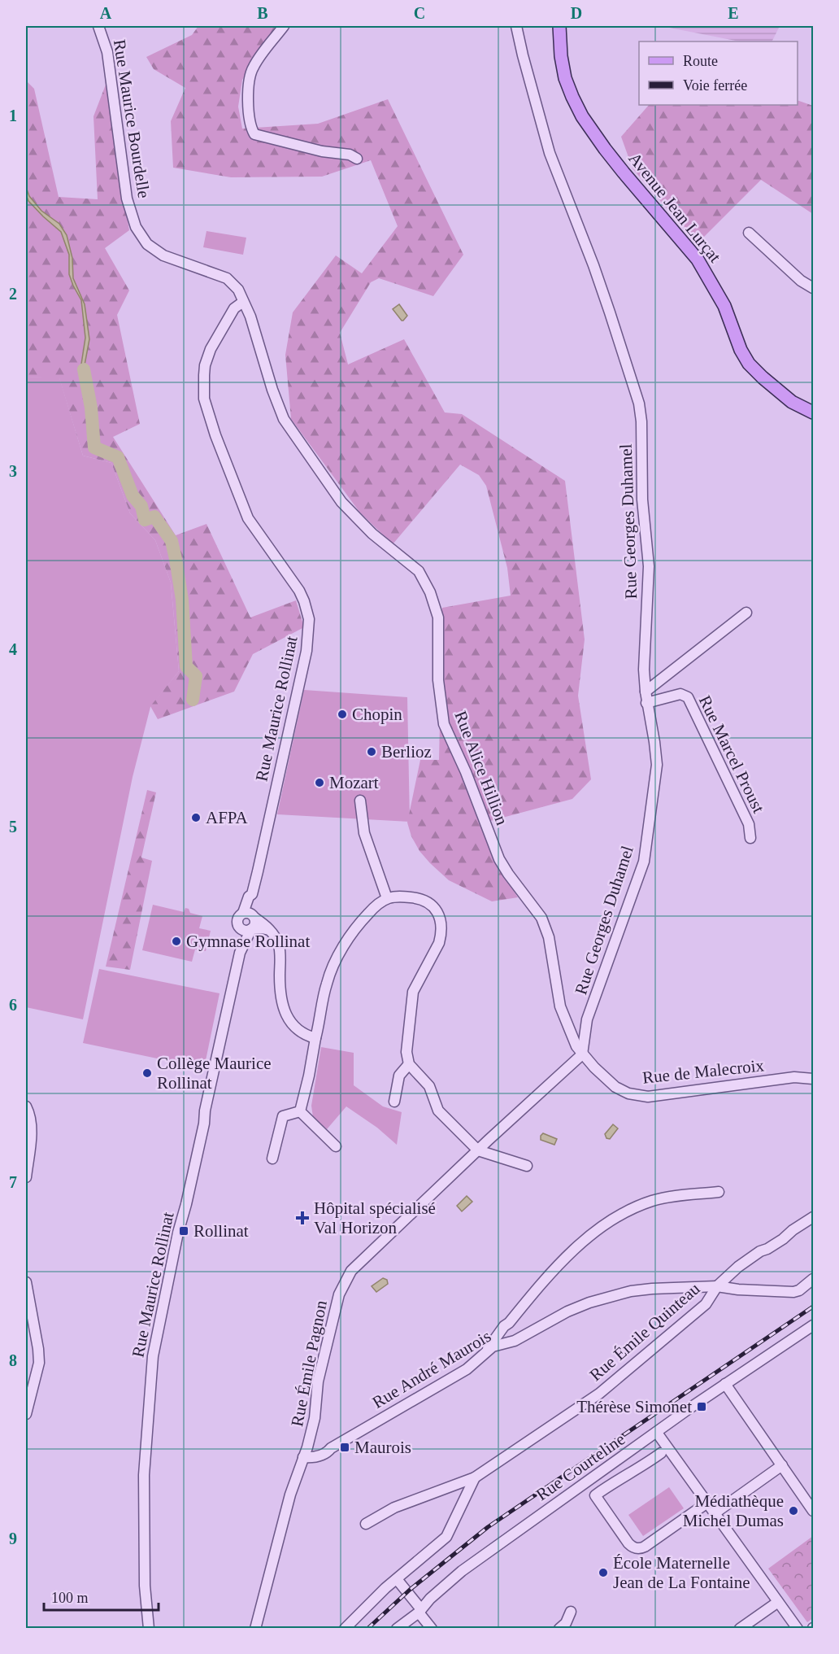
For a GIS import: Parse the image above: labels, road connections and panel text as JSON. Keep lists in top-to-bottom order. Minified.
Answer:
{"streets":{"main road":["Avenue Jean Lurçat"],"street":["Rue Maurice Bourdelle","Rue Georges Duhamel","Rue Maurice Rollinat","Rue Marcel Proust","Rue Alice Hillion","Rue de Malecroix","Rue Émile Quinteau","Rue Émile Pagnon","Rue André Maurois","Rue Courteline"]},"crossings":[["Rue Maurice Bourdelle","Rue Maurice Rollinat"],["Rue Maurice Bourdelle","Rue Alice Hillion"],["Rue Georges Duhamel","Rue Marcel Proust"],["Rue Georges Duhamel","Rue Alice Hillion"],["Rue Georges Duhamel","Rue de Malecroix"],["Rue Georges Duhamel","Rue Émile Pagnon"],["Rue Maurice Rollinat","Rue Alice Hillion"],["Rue Alice Hillion","Rue de Malecroix"],["Rue Alice Hillion","Rue Émile Pagnon"],["Rue de Malecroix","Rue Émile Pagnon"],["Rue Émile Quinteau","Rue André Maurois"],["Rue Émile Pagnon","Rue André Maurois"]],"places":{"other":["Chopin","Berlioz","Mozart","AFPA","Gymnase Rollinat","Collège Maurice Rollinat","Médiathèque Michel Dumas","École Maternelle Jean de La Fontaine"],"health":["Hôpital spécialisé Val Horizon"],"transit":["Rollinat","Thérèse Simonet","Maurois"]},"legend":["Route","Voie ferrée"],"scale_bar":"100 m","grid":{"columns":["A","B","C","D","E"],"rows":["1","2","3","4","5","6","7","8","9"]}}
